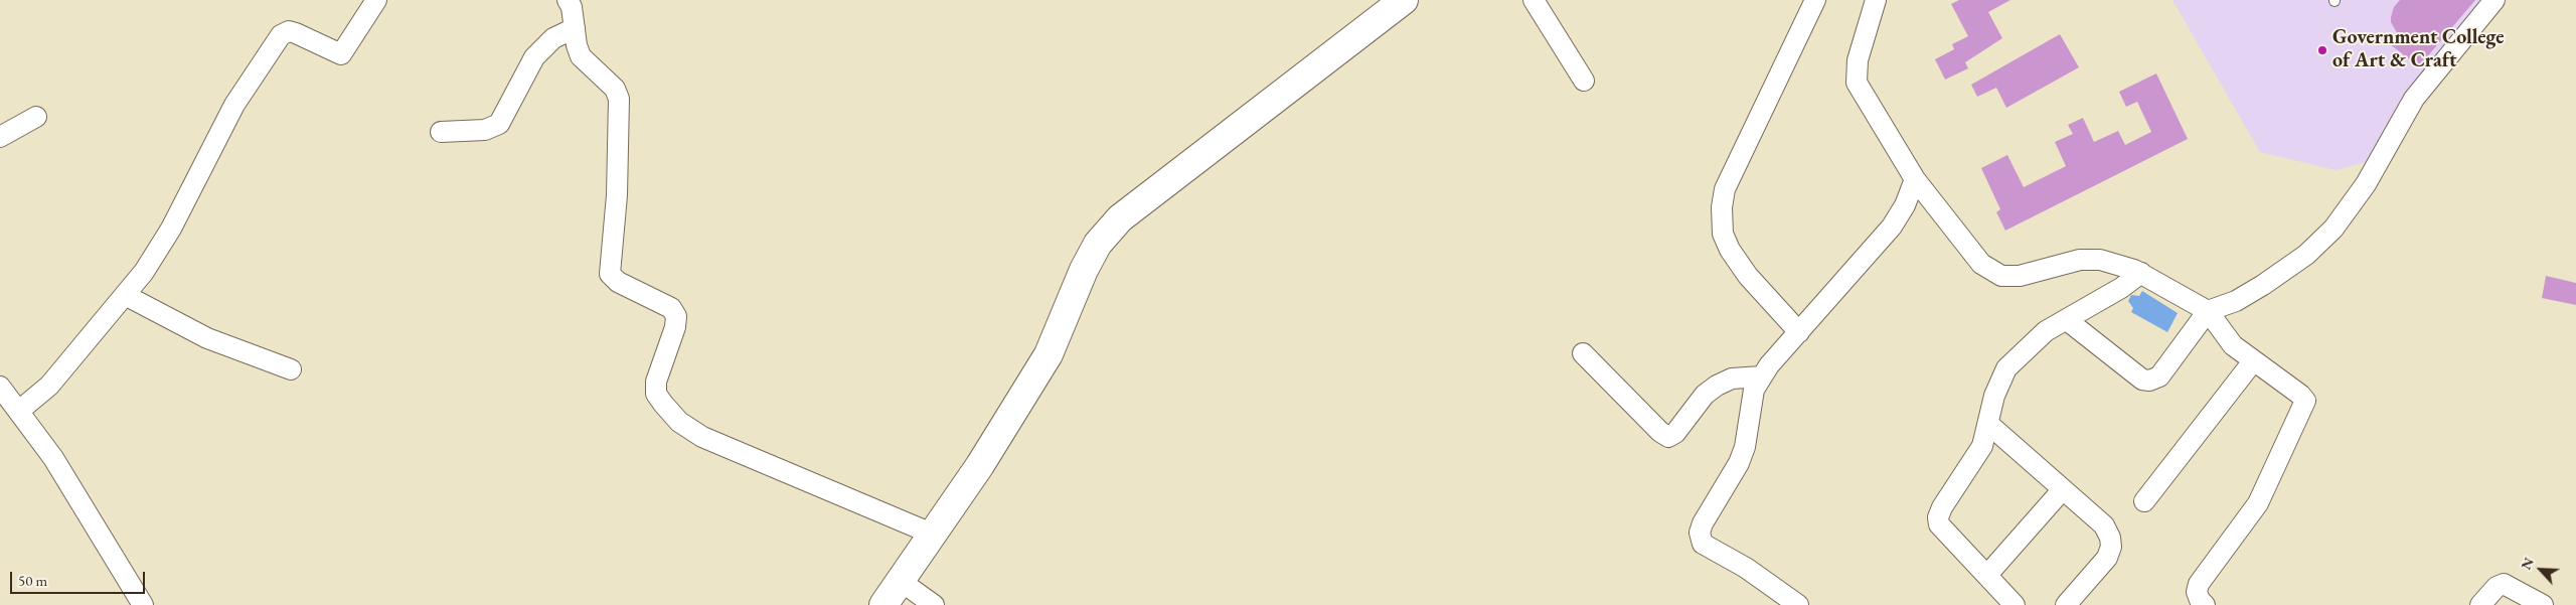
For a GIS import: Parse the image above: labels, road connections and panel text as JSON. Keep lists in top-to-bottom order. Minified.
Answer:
{"places":["Government College of Art & Craft"],"scale_bar":"50 m","north":"top left"}
